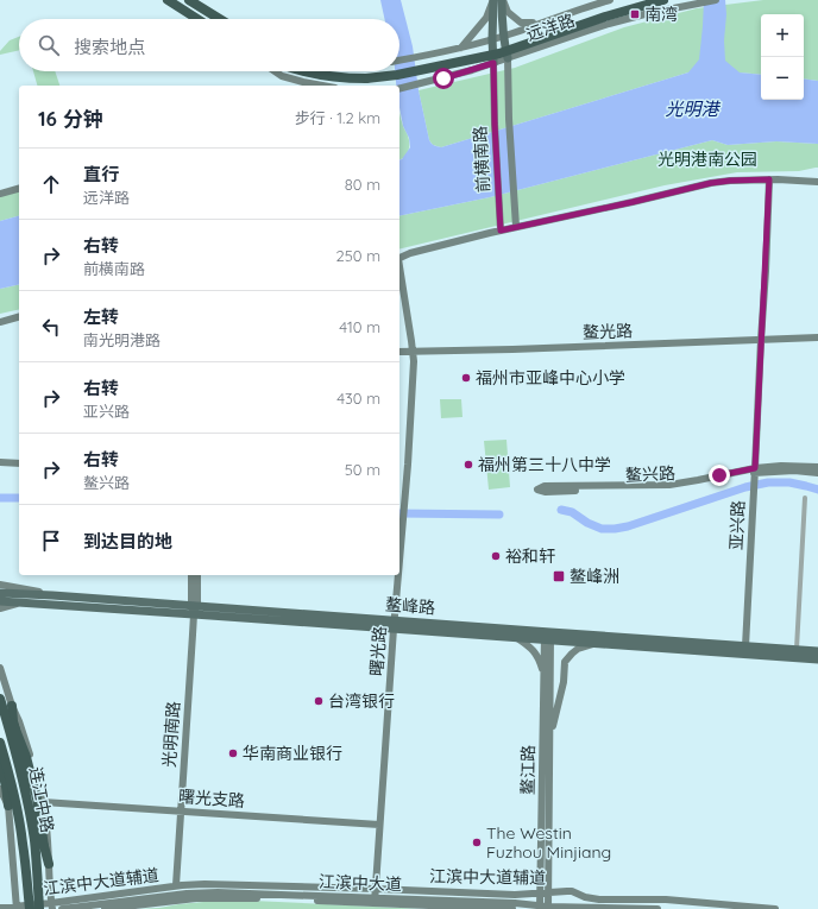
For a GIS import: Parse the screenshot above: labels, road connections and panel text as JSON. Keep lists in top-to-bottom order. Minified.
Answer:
{"streets":{"highway":["连江中路"],"main road":["远洋路","前横南路","鳌光路","鳌兴路","亚兴路","鳌峰路","曙光路","光明南路","鳌江路","曙光支路","江滨中大道辅道","江滨中大道"]},"crossings":[["远洋路","前横南路"],["鳌光路","亚兴路"],["鳌光路","曙光路"],["鳌兴路","亚兴路"],["亚兴路","鳌峰路"],["鳌峰路","曙光路"],["鳌峰路","光明南路"],["鳌峰路","鳌江路"],["曙光路","曙光支路"],["曙光路","江滨中大道辅道"],["曙光路","江滨中大道"],["光明南路","曙光支路"],["光明南路","江滨中大道辅道"],["鳌江路","江滨中大道辅道"],["鳌江路","江滨中大道"]],"water":["光明港"],"parks":["光明港南公园"],"places":{"transit":["南湾","鳌峰洲"],"other":["福州市亚峰中心小学","福州第三十八中学","裕和轩","台湾银行","华南商业银行","The Westin Fuzhou Minjiang"]},"page":{"map_buttons":["+","−"],"search":"搜索地点","heading":["16 分钟","步行 · 1.2 km"],"list":[["直行","远洋路","80 m"],["右转","前横南路","250 m"],["左转","南光明港路","410 m"],["右转","亚兴路","430 m"],["右转","鳌兴路","50 m"],"到达目的地"]}}
